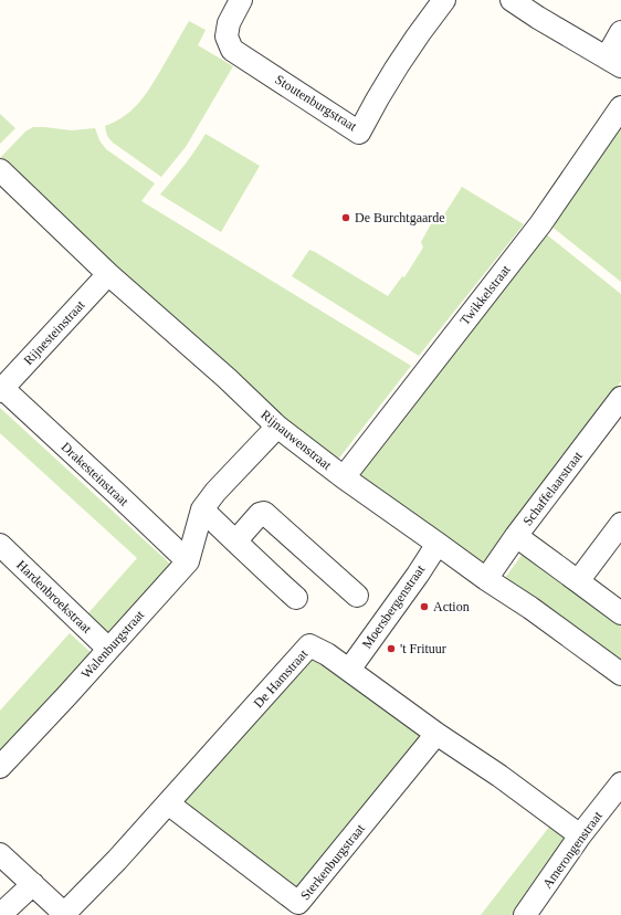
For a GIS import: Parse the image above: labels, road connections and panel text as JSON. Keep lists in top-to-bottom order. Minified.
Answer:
{"streets":{"street":["Stoutenburgstraat","Twikkelstraat","Rijnesteinstraat","Rijnauwenstraat","Drakesteinstraat","Schaffelaarstraat","Hardenbroekstraat","Moersbergenstraat","Walenburgstraat","De Hamstraat","Amerongenstraat","Sterkenburgstraat"]},"crossings":[["Twikkelstraat","Rijnauwenstraat"],["Rijnesteinstraat","Rijnauwenstraat"],["Rijnesteinstraat","Drakesteinstraat"],["Rijnauwenstraat","Schaffelaarstraat"],["Rijnauwenstraat","Moersbergenstraat"],["Rijnauwenstraat","Walenburgstraat"],["Drakesteinstraat","Walenburgstraat"],["Hardenbroekstraat","Walenburgstraat"],["Moersbergenstraat","De Hamstraat"],["De Hamstraat","Amerongenstraat"],["De Hamstraat","Sterkenburgstraat"]],"places":["De Burchtgaarde","Action","'t Frituur"]}
